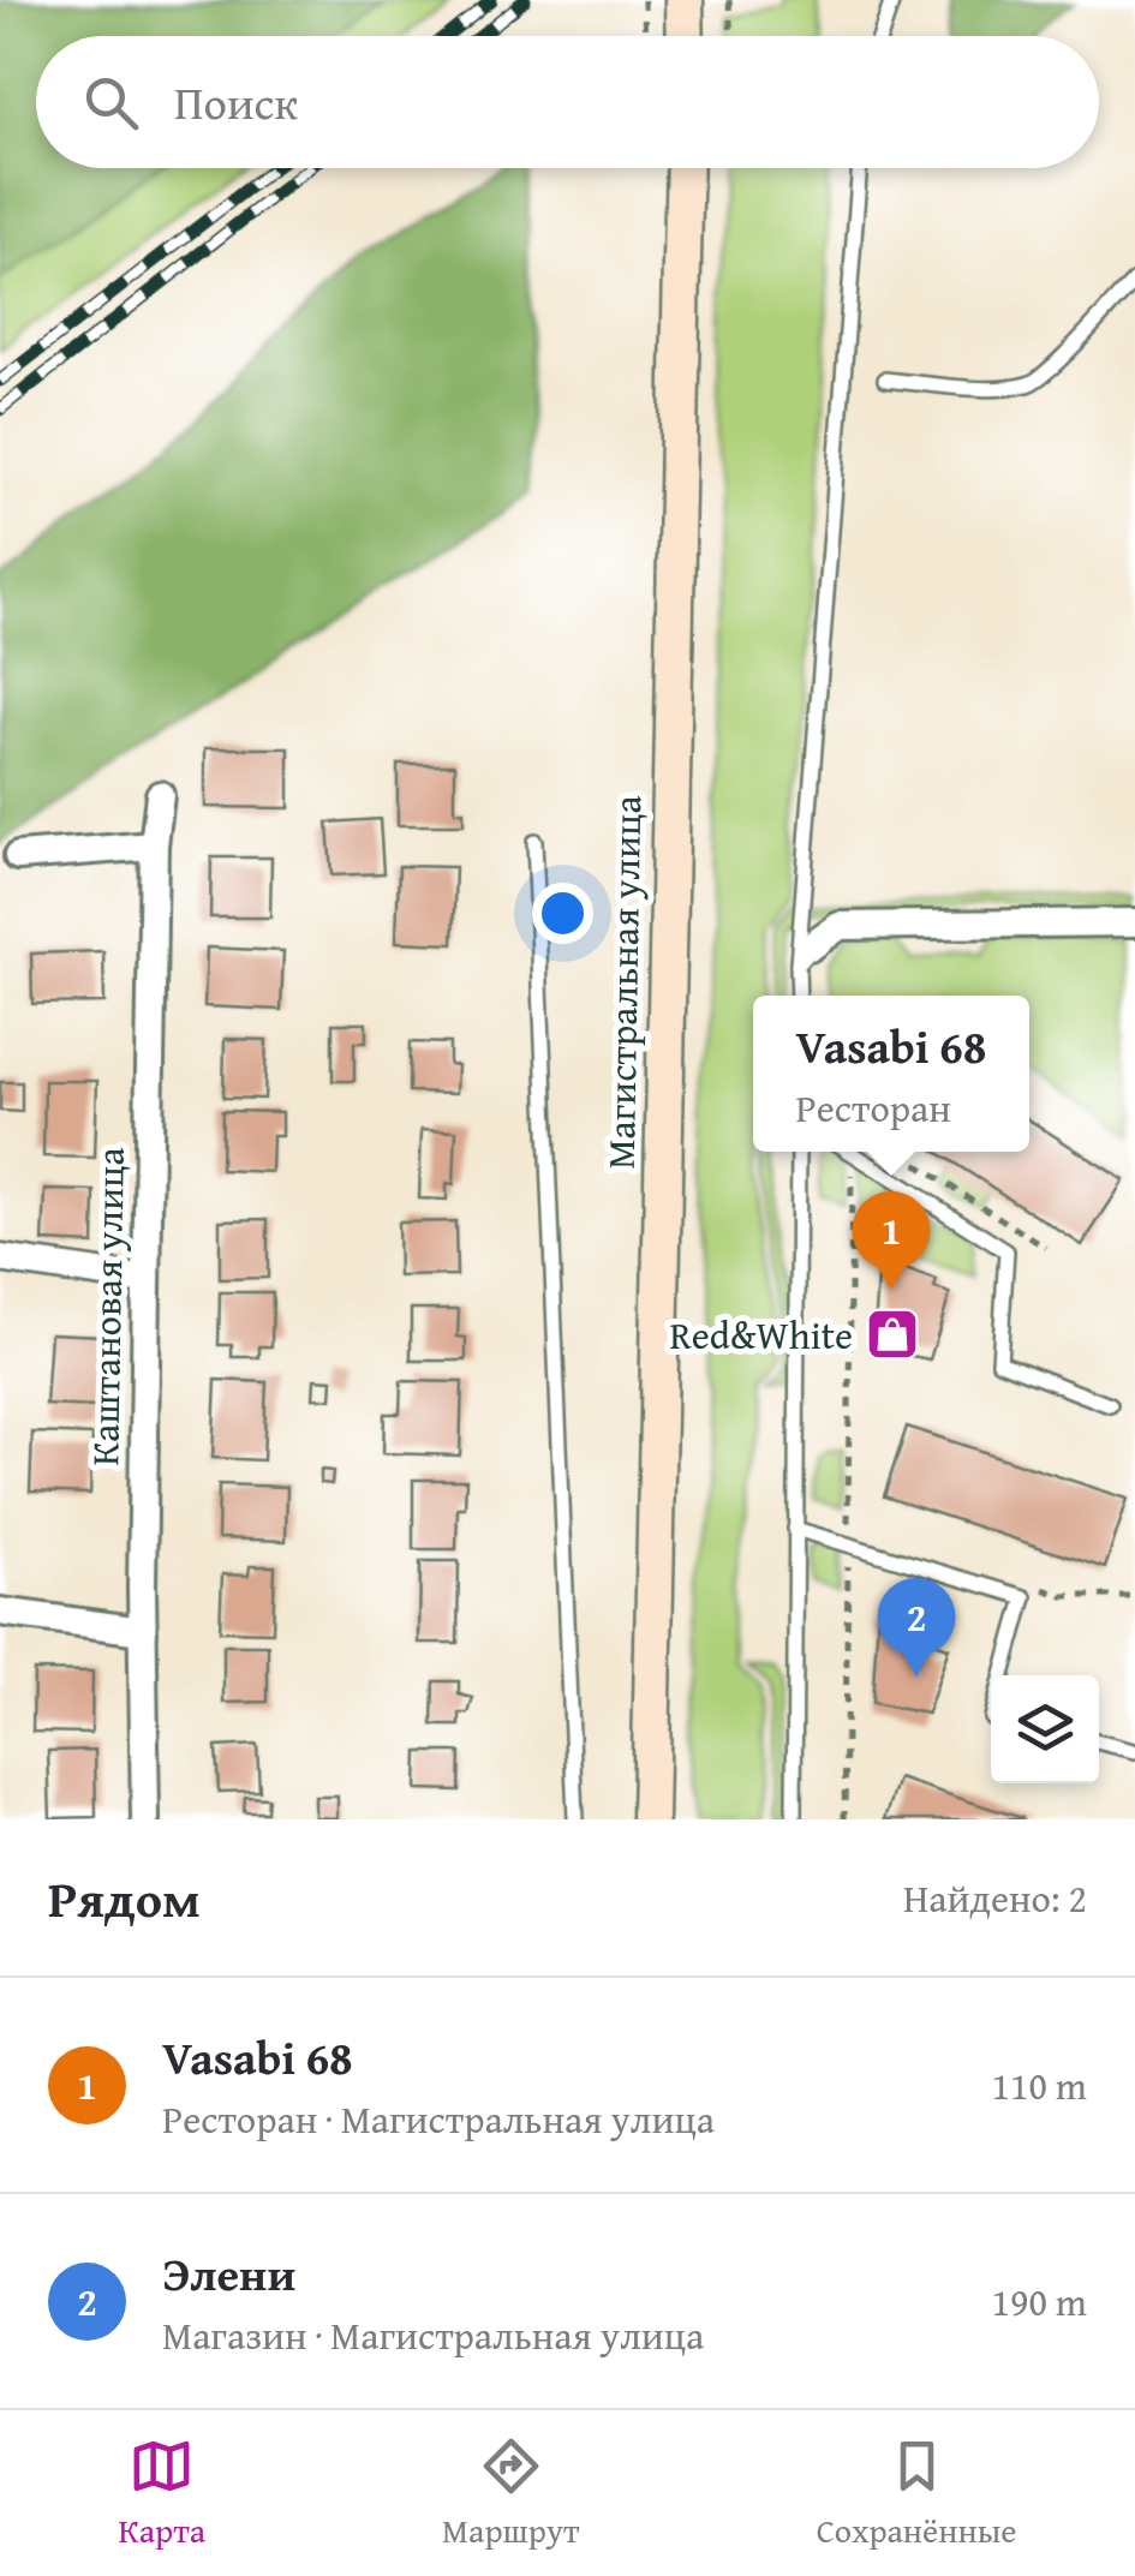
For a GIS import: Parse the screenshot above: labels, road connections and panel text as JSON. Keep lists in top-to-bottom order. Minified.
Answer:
{"streets":{"main road":["Магистральная улица"],"street":["Каштановая улица"]},"places":{"shop":["Red&White"]},"page":{"search":"Поиск","popup":["Vasabi 68","Ресторан"],"pins":["1","2"],"heading":["Рядом","Найдено: 2"],"list":[{"mark":"1","name":"Vasabi 68","note":"Ресторан · Магистральная улица","value":"110 m"},{"mark":"2","name":"Элени","note":"Магазин · Магистральная улица","value":"190 m"}],"nav":["Карта","Маршрут","Сохранённые"]}}
